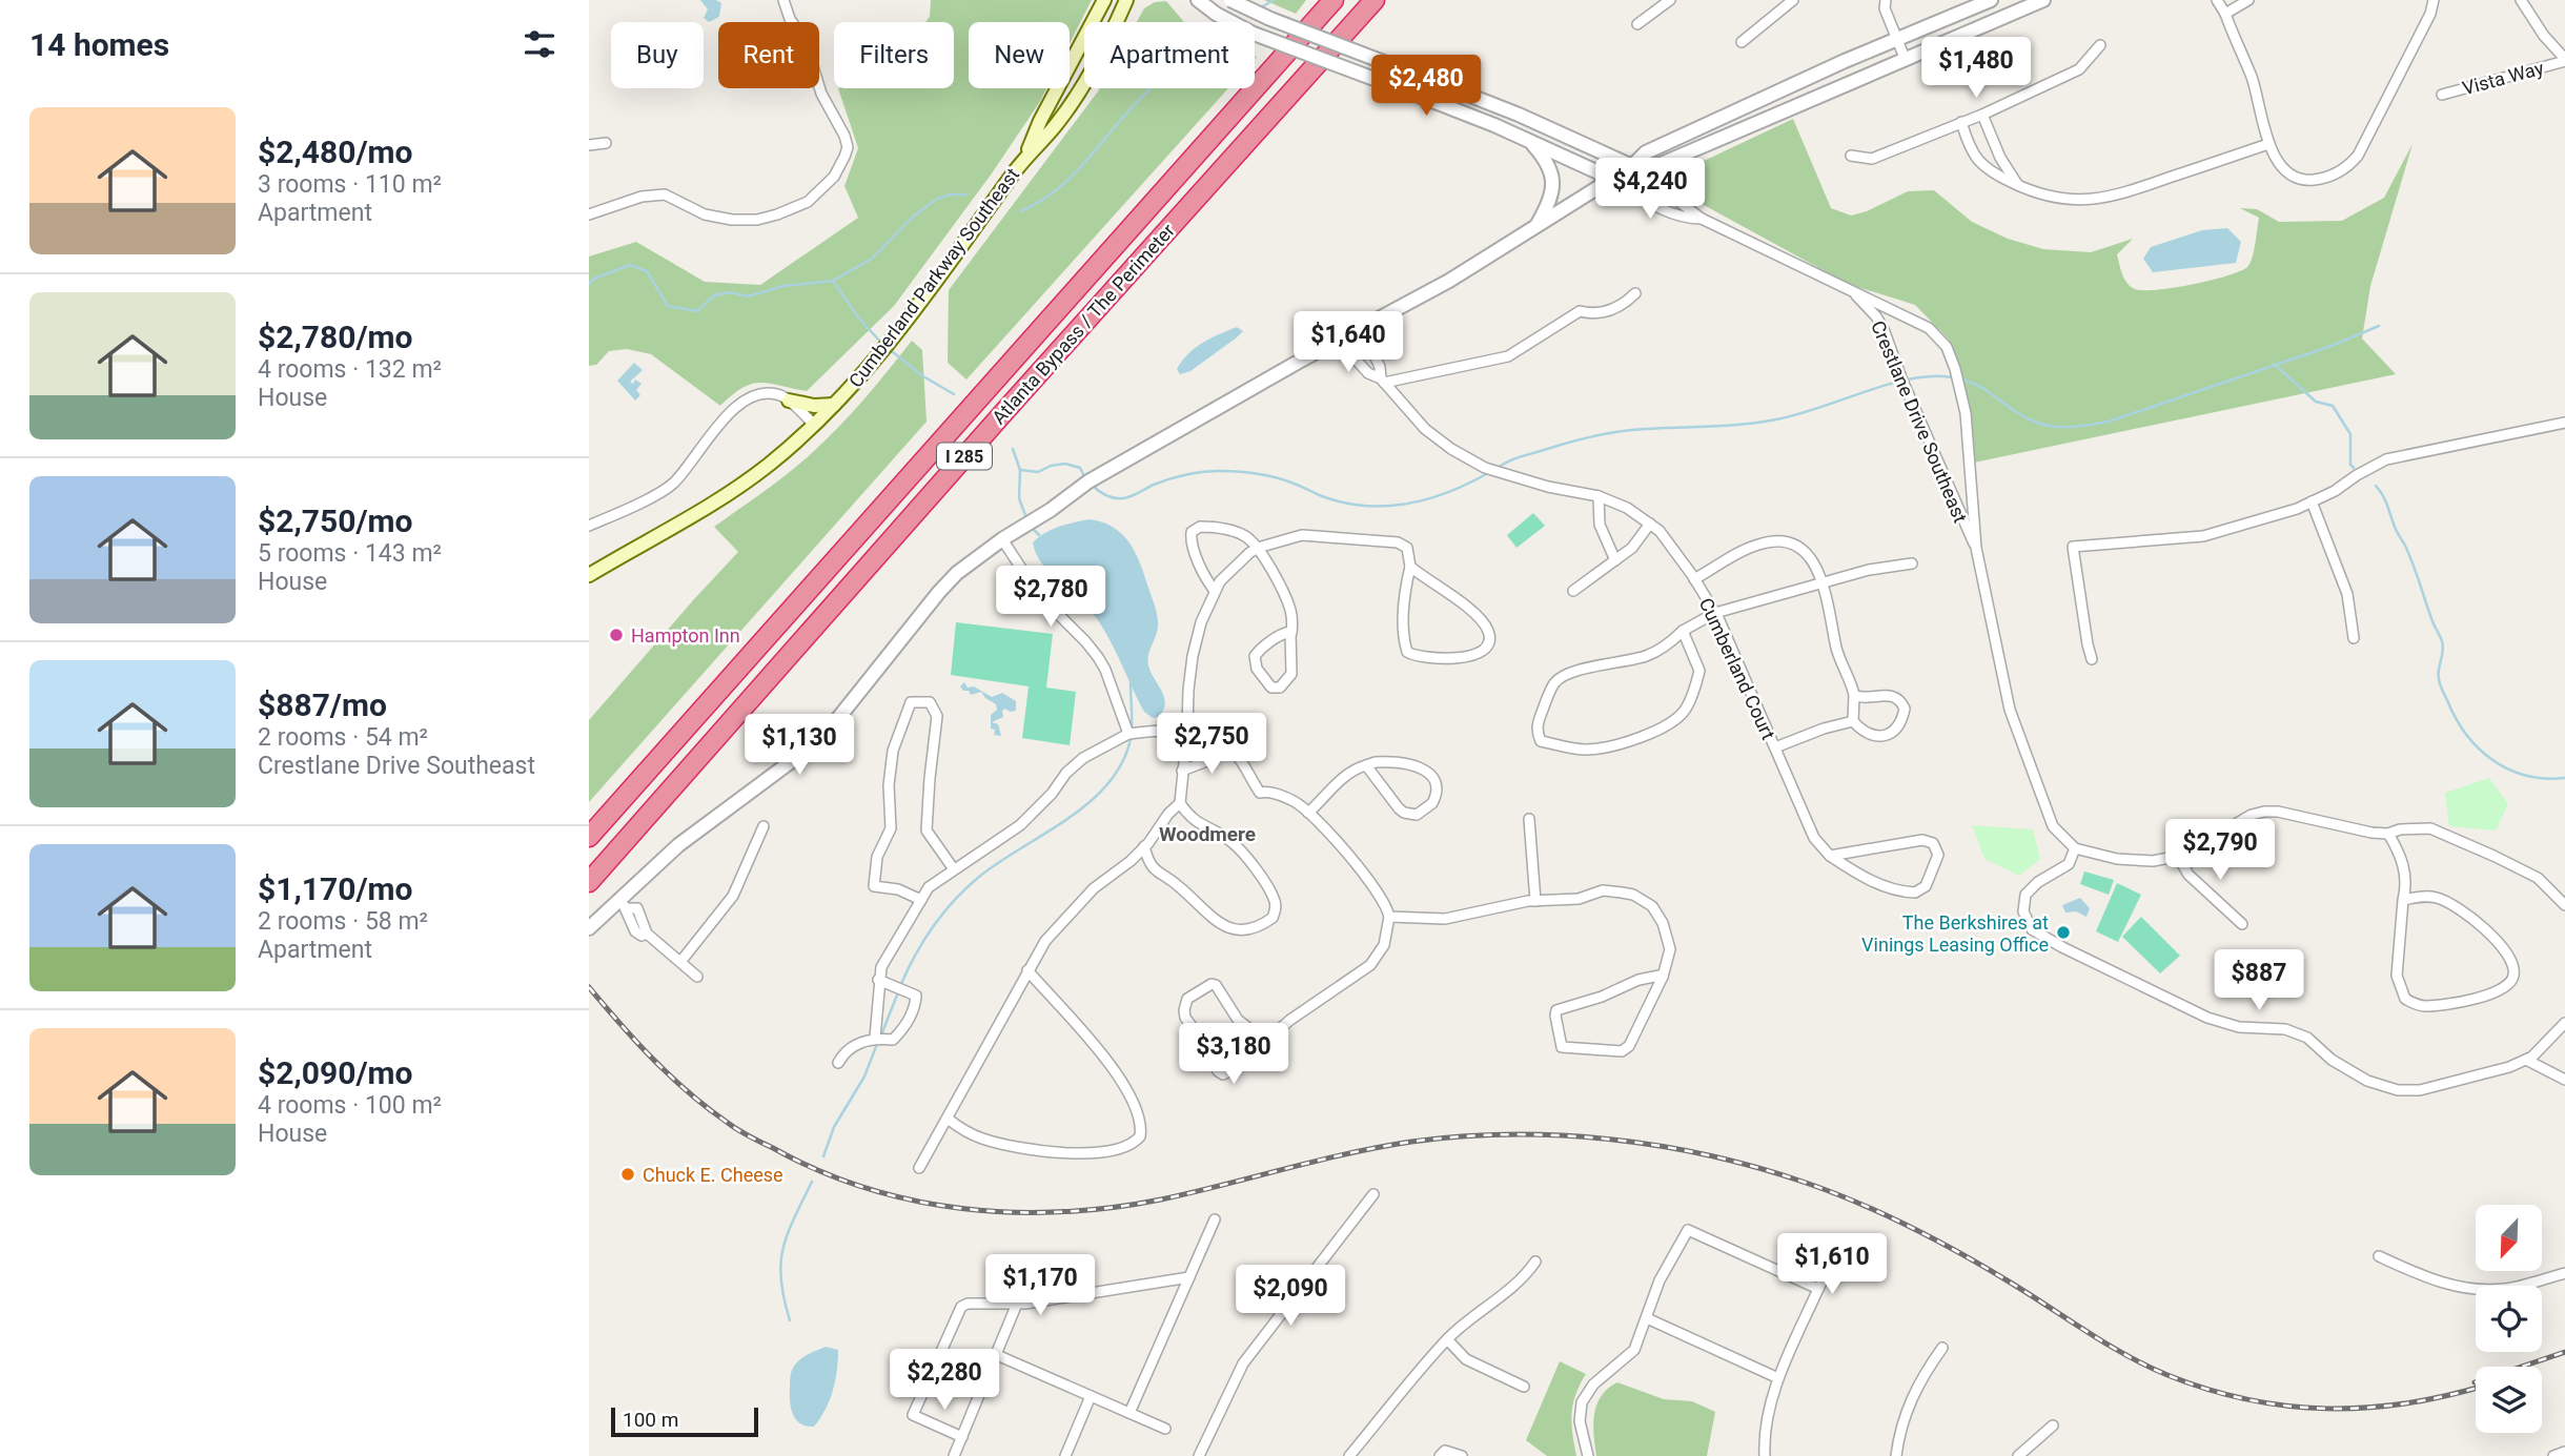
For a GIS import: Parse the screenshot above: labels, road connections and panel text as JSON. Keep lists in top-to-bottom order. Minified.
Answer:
{"streets":{"highway":["Atlanta Bypass / The Perimeter","I 285"],"main road":["Cumberland Parkway Southeast"],"street":["Vista Way","Crestlane Drive Southeast","Cumberland Court"]},"districts":["Woodmere"],"places":["Hampton Inn","The Berkshires at Vinings Leasing Office","Chuck E. Cheese"],"scale_bar":"100 m","north":"bottom left","page":{"heading":"14 homes","chip":["Buy","Rent","Filters","New","Apartment"],"price":["$1,480","$2,480","$4,240","$1,640","$2,780","$2,750","$1,130","$2,790","$887","$3,180","$1,610","$1,170","$2,090","$2,280"],"list":[{"name":"$2,480/mo","note":"3 rooms · 110 m² · Apartment"},{"name":"$2,780/mo","note":"4 rooms · 132 m² · House"},{"name":"$2,750/mo","note":"5 rooms · 143 m² · House"},{"name":"$887/mo","note":"2 rooms · 54 m² · Crestlane Drive Southeast"},{"name":"$1,170/mo","note":"2 rooms · 58 m² · Apartment"},{"name":"$2,090/mo","note":"4 rooms · 100 m² · House"}],"scale":"100 m"}}
